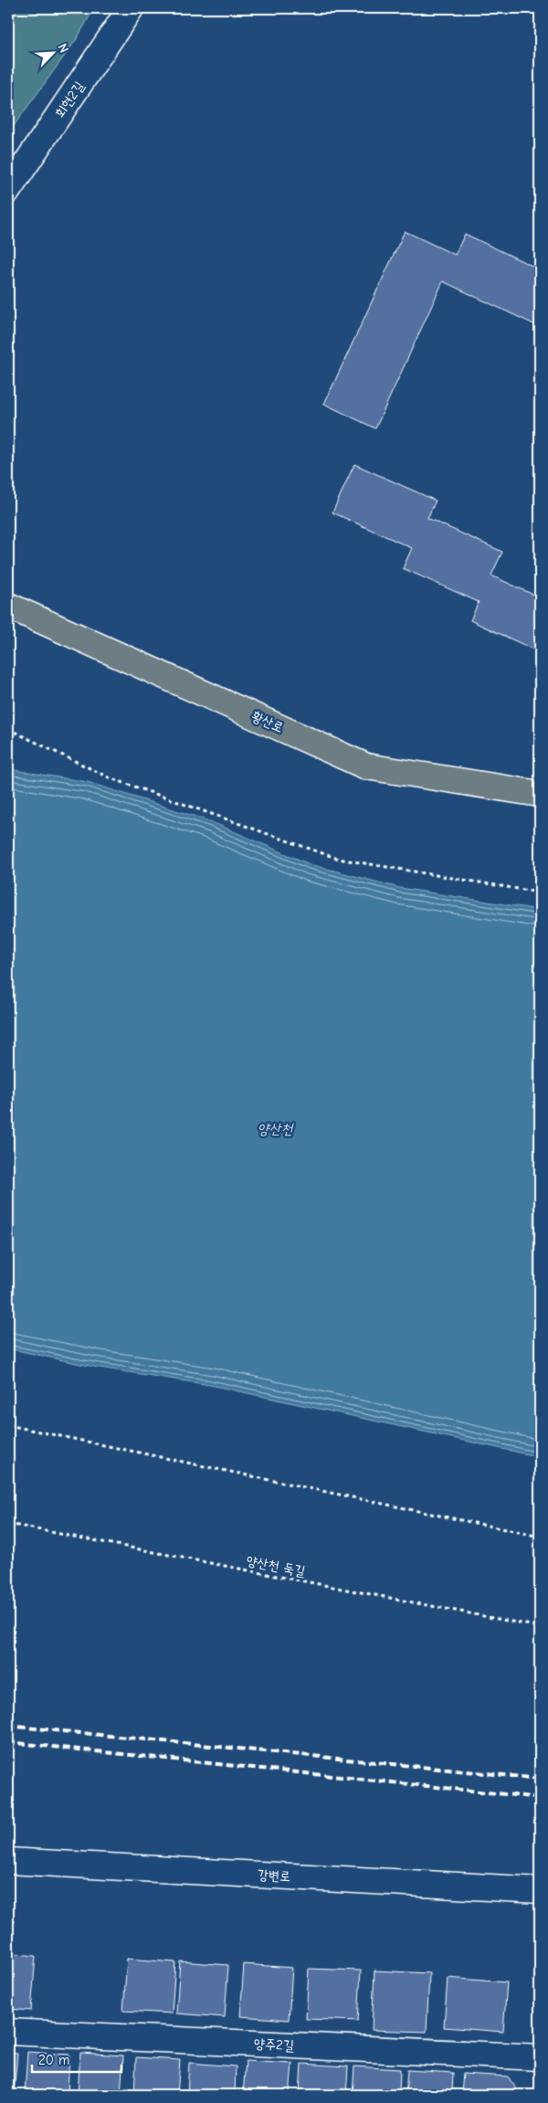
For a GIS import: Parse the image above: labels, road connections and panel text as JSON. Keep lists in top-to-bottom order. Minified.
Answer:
{"streets":{"main road":["황산로"],"street":["회현2길","강변로","양주2길"],"path":["양산천 둑길"]},"water":["양산천"],"scale_bar":"20 m","north":"top right"}
